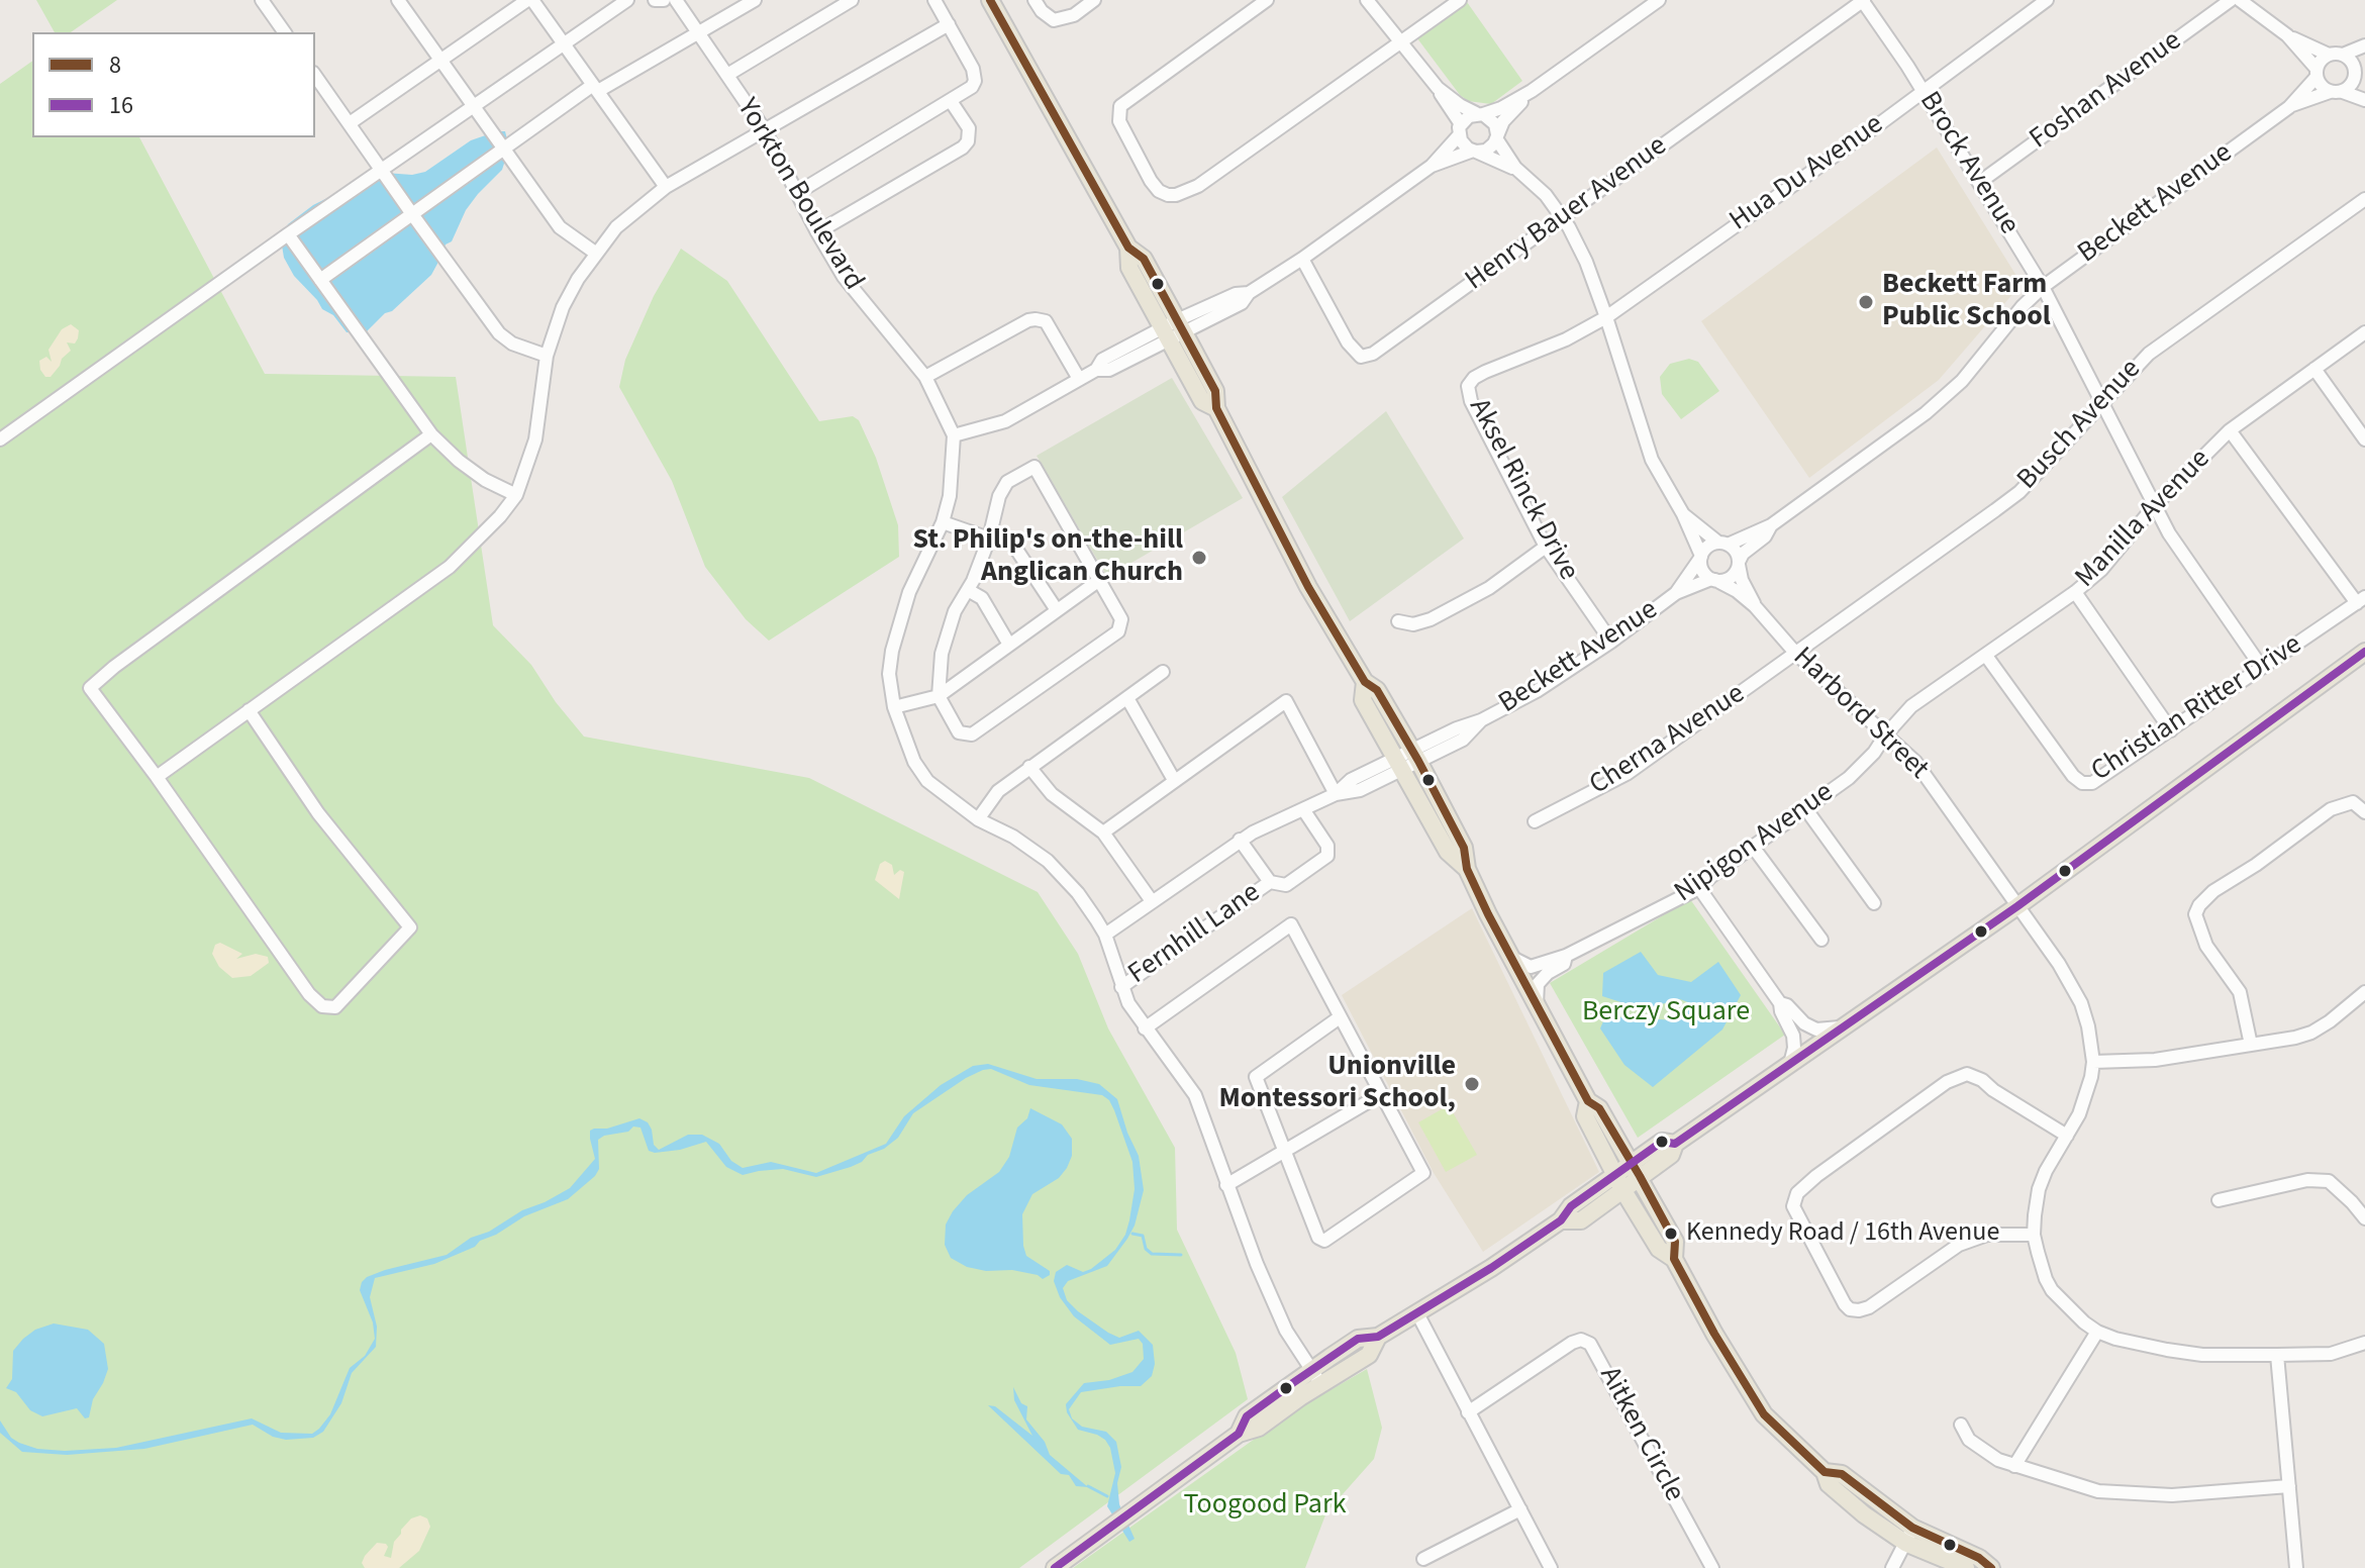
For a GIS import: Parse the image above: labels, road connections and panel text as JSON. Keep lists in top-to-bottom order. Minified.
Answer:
{"streets":{"street":["Foshan Avenue","Brock Avenue","Hua Du Avenue","Yorkton Boulevard","Beckett Avenue","Henry Bauer Avenue","Busch Avenue","Aksel Rinck Drive","Manilla Avenue","Christian Ritter Drive","Harbord Street","Cherna Avenue","Nipigon Avenue","Fernhill Lane","Aitken Circle"]},"crossings":[["Foshan Avenue","Brock Avenue"],["Brock Avenue","Hua Du Avenue"],["Brock Avenue","Beckett Avenue"],["Brock Avenue","Henry Bauer Avenue"],["Brock Avenue","Busch Avenue"],["Brock Avenue","Manilla Avenue"],["Brock Avenue","Christian Ritter Drive"],["Hua Du Avenue","Aksel Rinck Drive"],["Yorkton Boulevard","Beckett Avenue"],["Yorkton Boulevard","Fernhill Lane"],["Beckett Avenue","Aksel Rinck Drive"],["Beckett Avenue","Harbord Street"],["Beckett Avenue","Fernhill Lane"],["Busch Avenue","Harbord Street"],["Busch Avenue","Cherna Avenue"],["Manilla Avenue","Christian Ritter Drive"],["Manilla Avenue","Harbord Street"],["Manilla Avenue","Nipigon Avenue"],["Harbord Street","Cherna Avenue"],["Harbord Street","Nipigon Avenue"]],"parks":["Berczy Square","Toogood Park"],"places":["Beckett Farm Public School","St. Philip's on-the-hill Anglican Church","Unionville Montessori School,","Kennedy Road / 16th Avenue"],"lines":["transit line 8","transit line 16"],"legend":["8","16"]}
